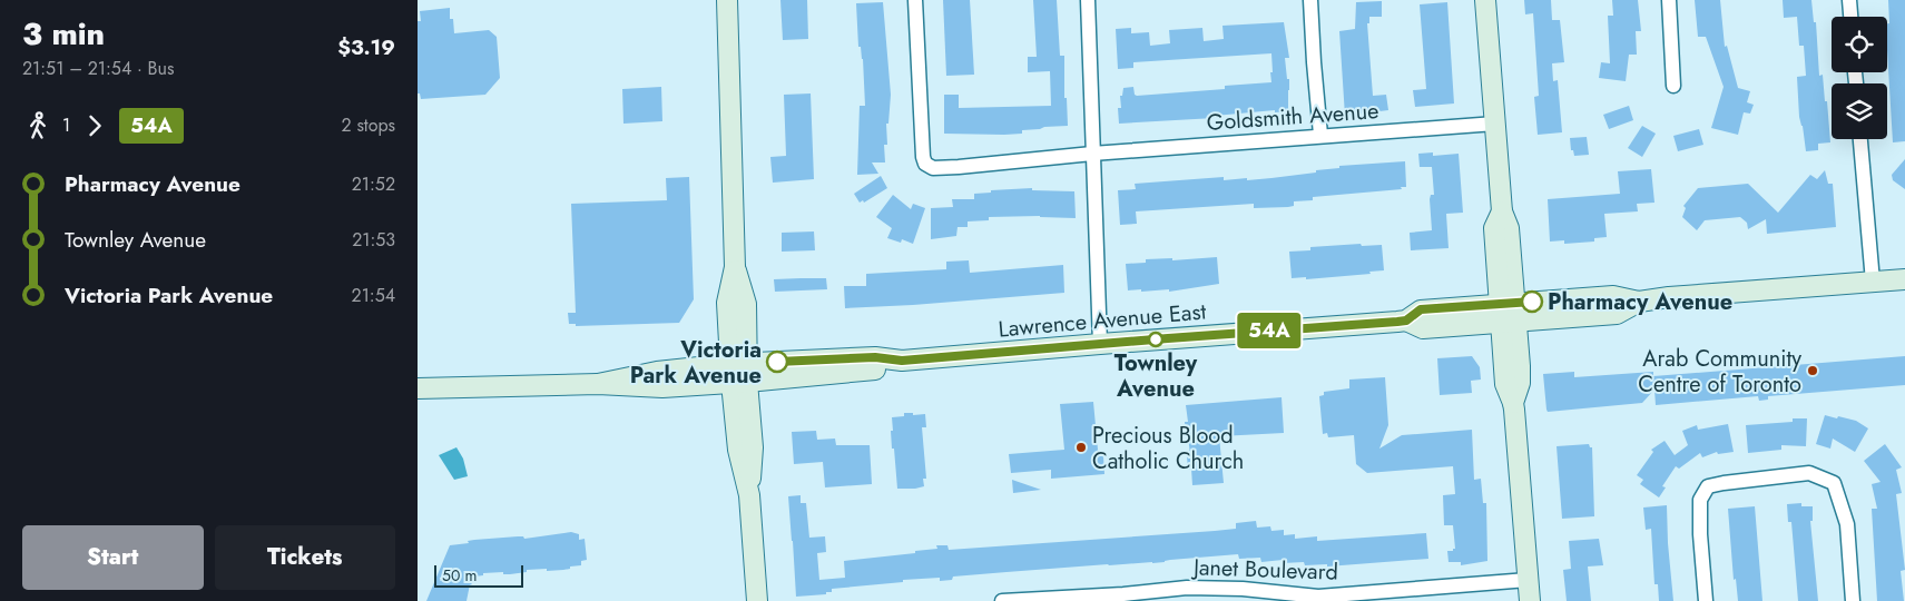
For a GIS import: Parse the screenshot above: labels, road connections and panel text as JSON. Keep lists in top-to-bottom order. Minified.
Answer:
{"streets":{"main road":["Lawrence Avenue East"],"street":["Goldsmith Avenue","Janet Boulevard"]},"places":["Pharmacy Avenue","Townley Avenue","Victoria Park Avenue","Arab Community Centre of Toronto","Precious Blood Catholic Church"],"lines":["bus line 54A"],"scale_bar":"50 m","page":{"heading":["3 min","21:51 – 21:54 · Bus","$3.19"],"on_map":"54A","legs":["1","54A","2 stops"],"list":[{"name":"Pharmacy Avenue","value":"21:52"},{"name":"Townley Avenue","value":"21:53"},{"name":"Victoria Park Avenue","value":"21:54"}],"buttons":["Start","Tickets"],"scale":"50 m"}}
